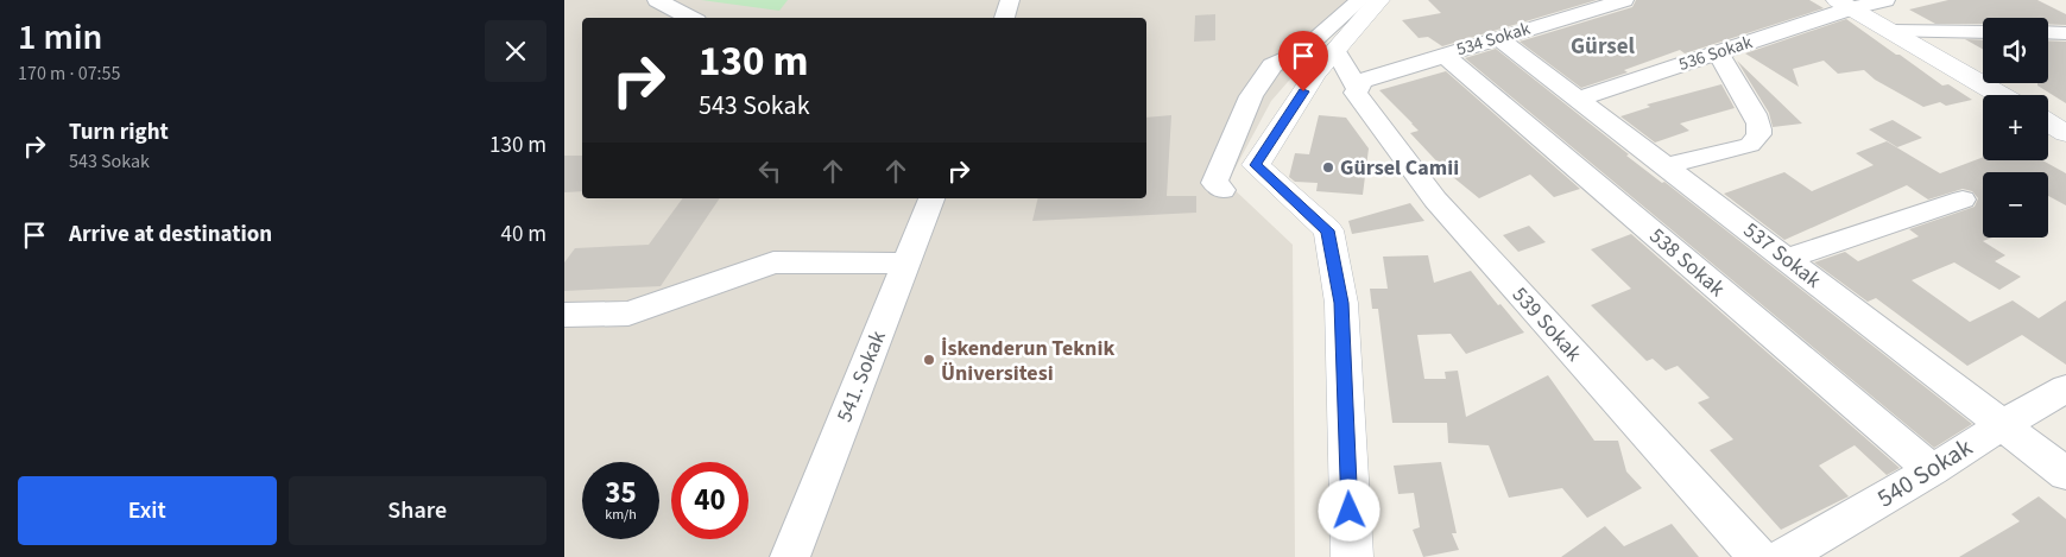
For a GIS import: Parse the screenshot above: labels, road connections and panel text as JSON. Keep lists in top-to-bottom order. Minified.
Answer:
{"streets":{"street":["534 Sokak","536 Sokak","537 Sokak","538 Sokak","539 Sokak","541. Sokak","540 Sokak"]},"crossings":[["534 Sokak","537 Sokak"],["534 Sokak","538 Sokak"],["534 Sokak","539 Sokak"],["536 Sokak","537 Sokak"],["537 Sokak","540 Sokak"],["538 Sokak","540 Sokak"]],"districts":["Gürsel"],"places":["Gürsel Camii","İskenderun Teknik Üniversitesi"],"page":{"heading":["1 min","170 m · 07:55"],"map_buttons":["+","−"],"turn":["130 m","543 Sokak"],"list":[{"name":"Turn right","note":"543 Sokak","value":"130 m"},{"name":"Arrive at destination","value":"40 m"}],"speed":"35 km/h","limit":"40","buttons":["Exit","Share"]}}
